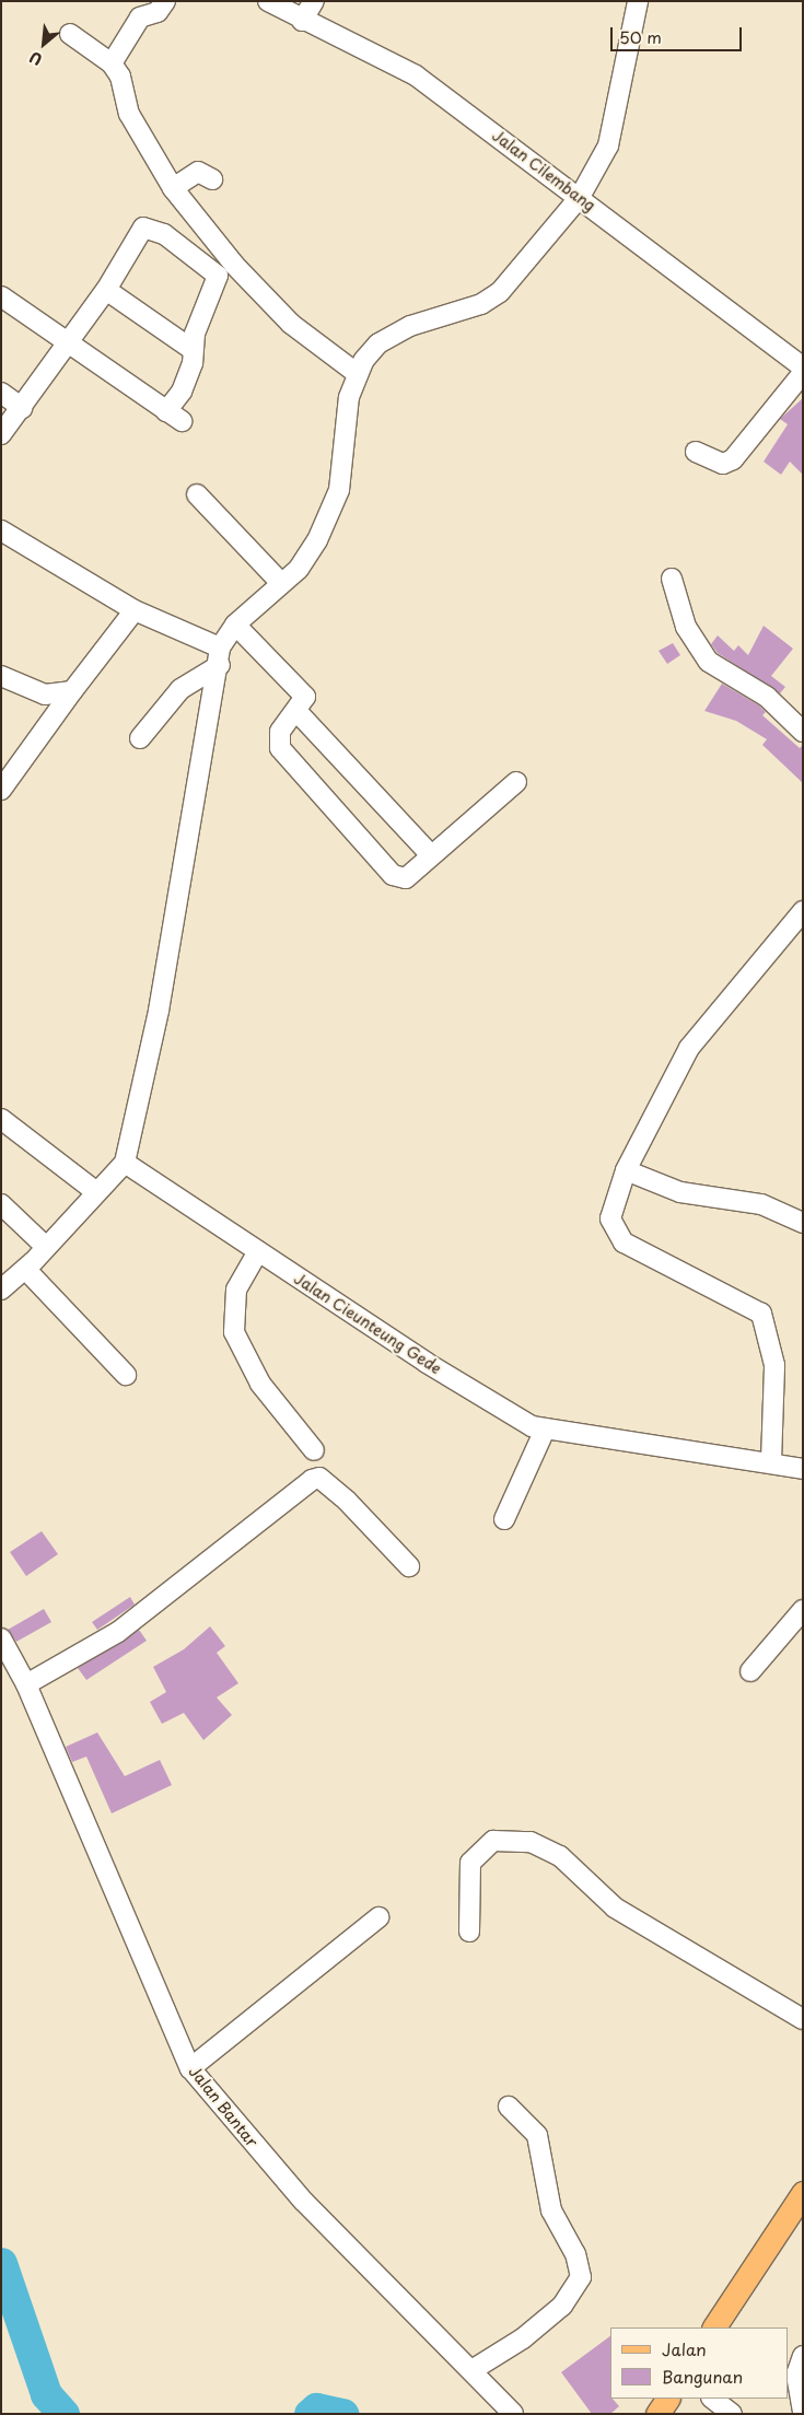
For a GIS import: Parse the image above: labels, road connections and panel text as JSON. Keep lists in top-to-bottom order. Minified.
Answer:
{"streets":{"street":["Jalan Cilembang","Jalan Cieunteung Gede","Jalan Bantar"]},"legend":["Jalan","Bangunan"],"scale_bar":"50 m","north":"bottom left"}
